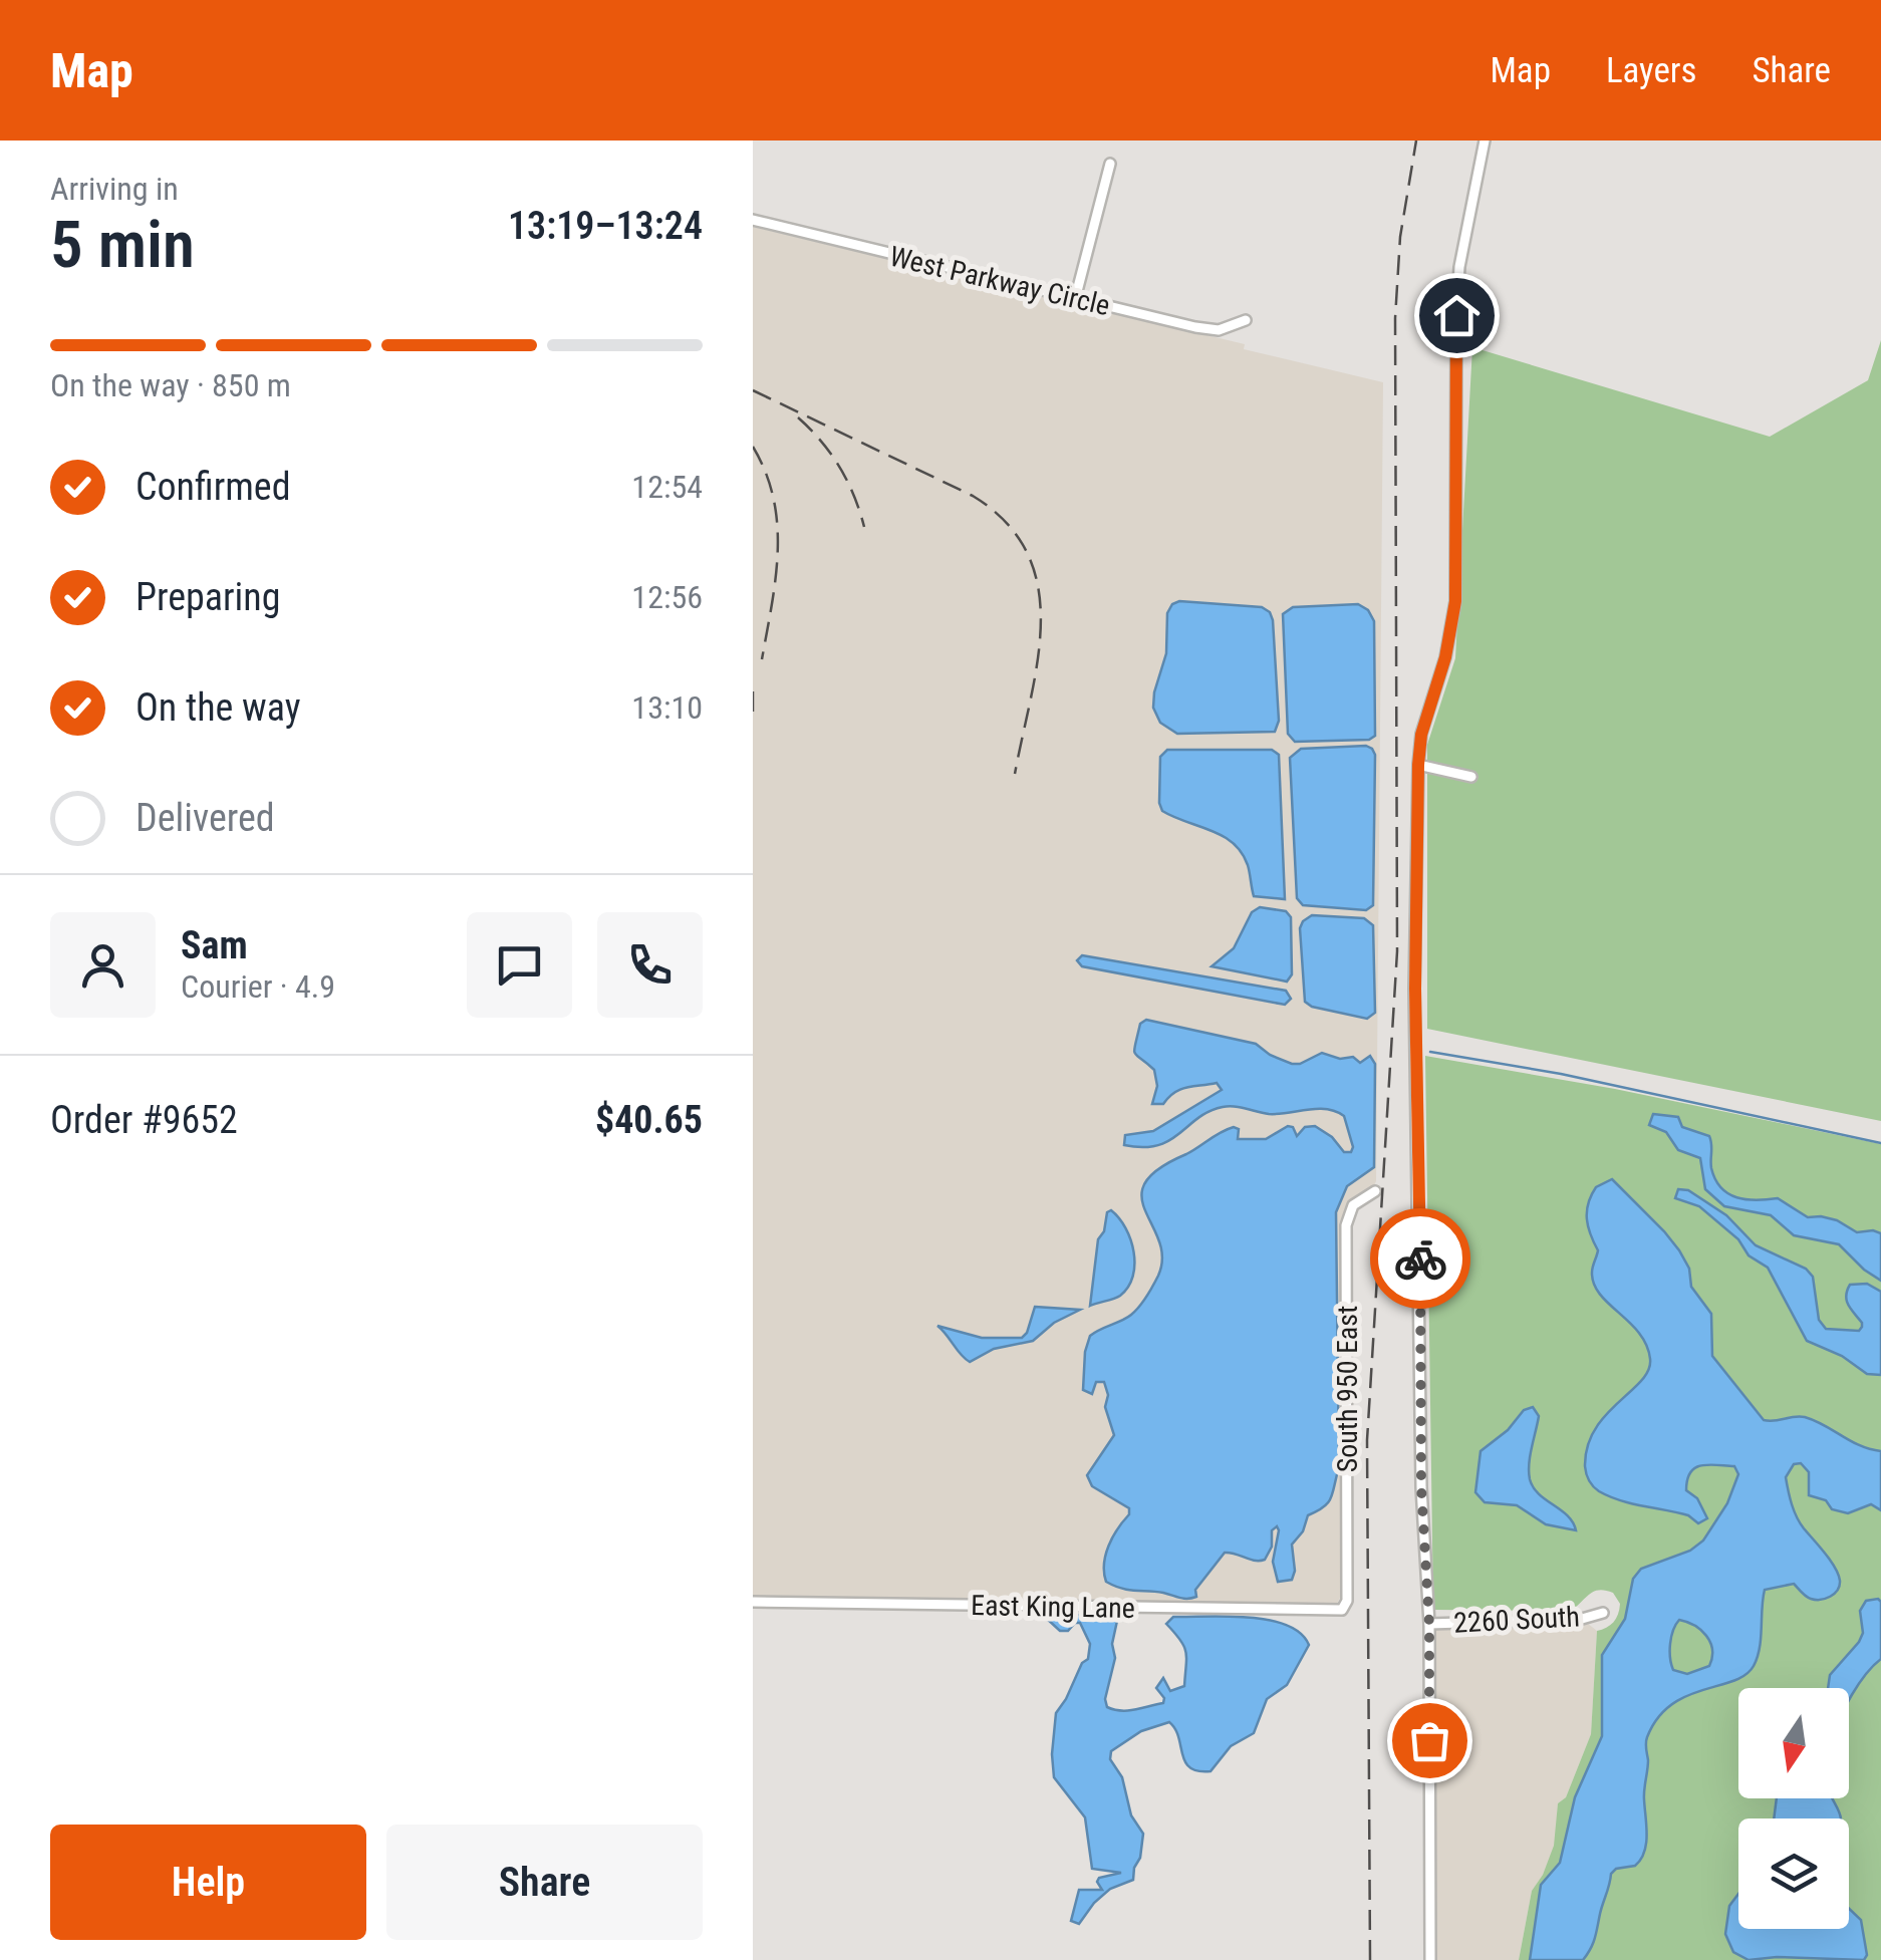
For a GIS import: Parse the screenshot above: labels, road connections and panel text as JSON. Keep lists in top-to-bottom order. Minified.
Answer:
{"streets":{"street":["West Parkway Circle","South 950 East","East King Lane","2260 South"]},"crossings":[["South 950 East","East King Lane"]],"north":"bottom","page":{"header":"Map","nav":["Map","Layers","Share"],"heading":["5 min","Arriving in","13:19–13:24"],"panel":["Sam","Courier · 4.9","Order #9652","$40.65"],"bar":"On the way · 850 m","list":[["Confirmed","12:54"],["Preparing","12:56"],["On the way","13:10"],"Delivered"],"buttons":["Help","Share"]}}
